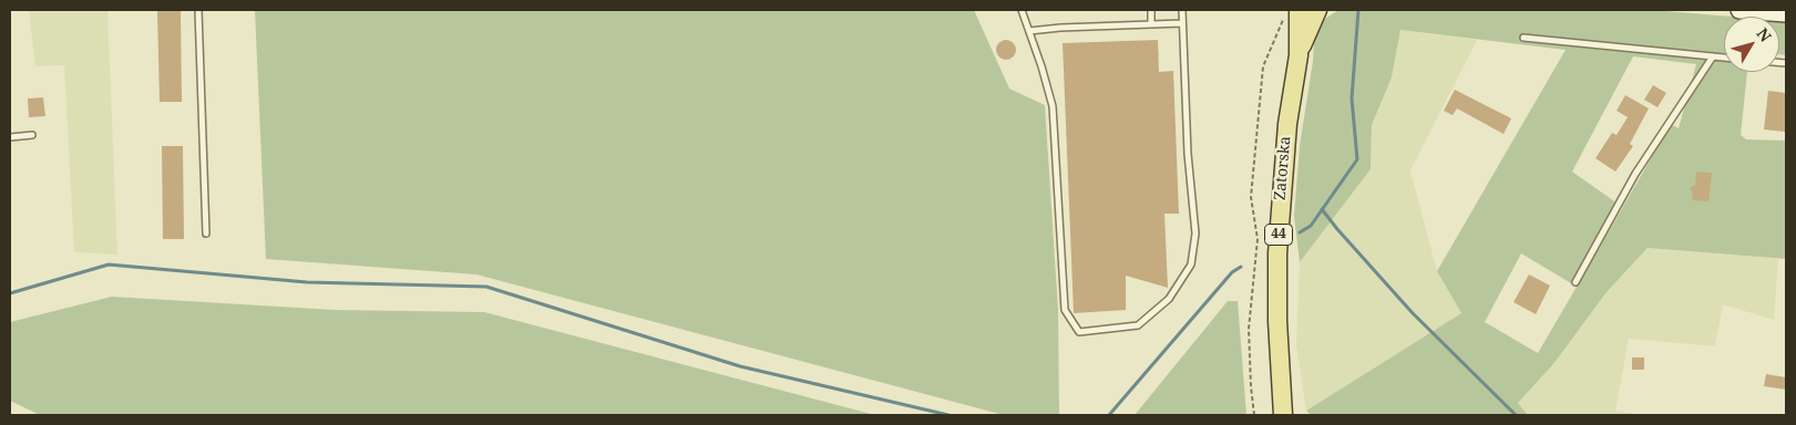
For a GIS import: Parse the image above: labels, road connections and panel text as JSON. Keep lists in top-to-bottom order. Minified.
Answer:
{"streets":{"main road":["Zatorska","44"]},"north":"top right"}
